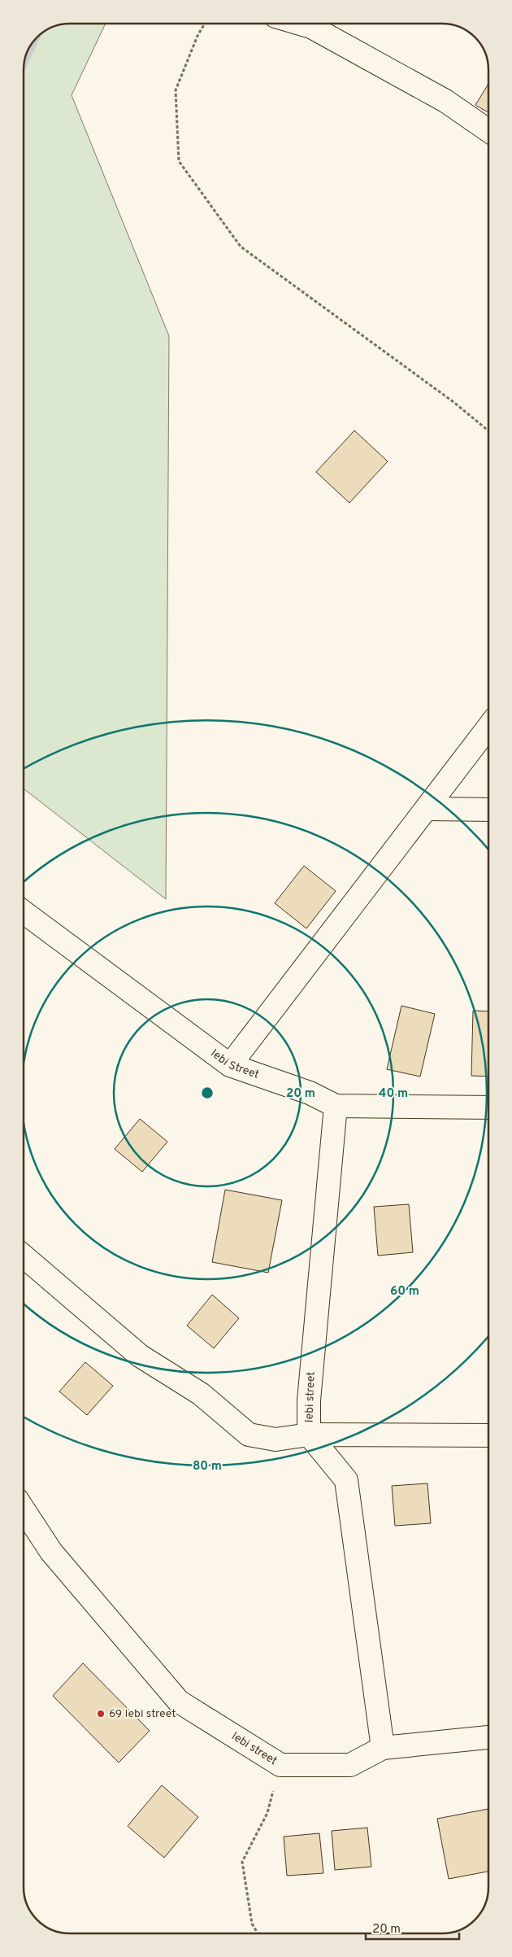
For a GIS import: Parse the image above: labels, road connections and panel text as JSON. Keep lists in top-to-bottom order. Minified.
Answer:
{"streets":{"street":["Iebi Street","Iebi street"]},"crossings":[["Iebi Street","Iebi street"]],"places":["69 Iebi street"],"scale_bar":"20 m","rings":["20 m","40 m","60 m","80 m"]}
